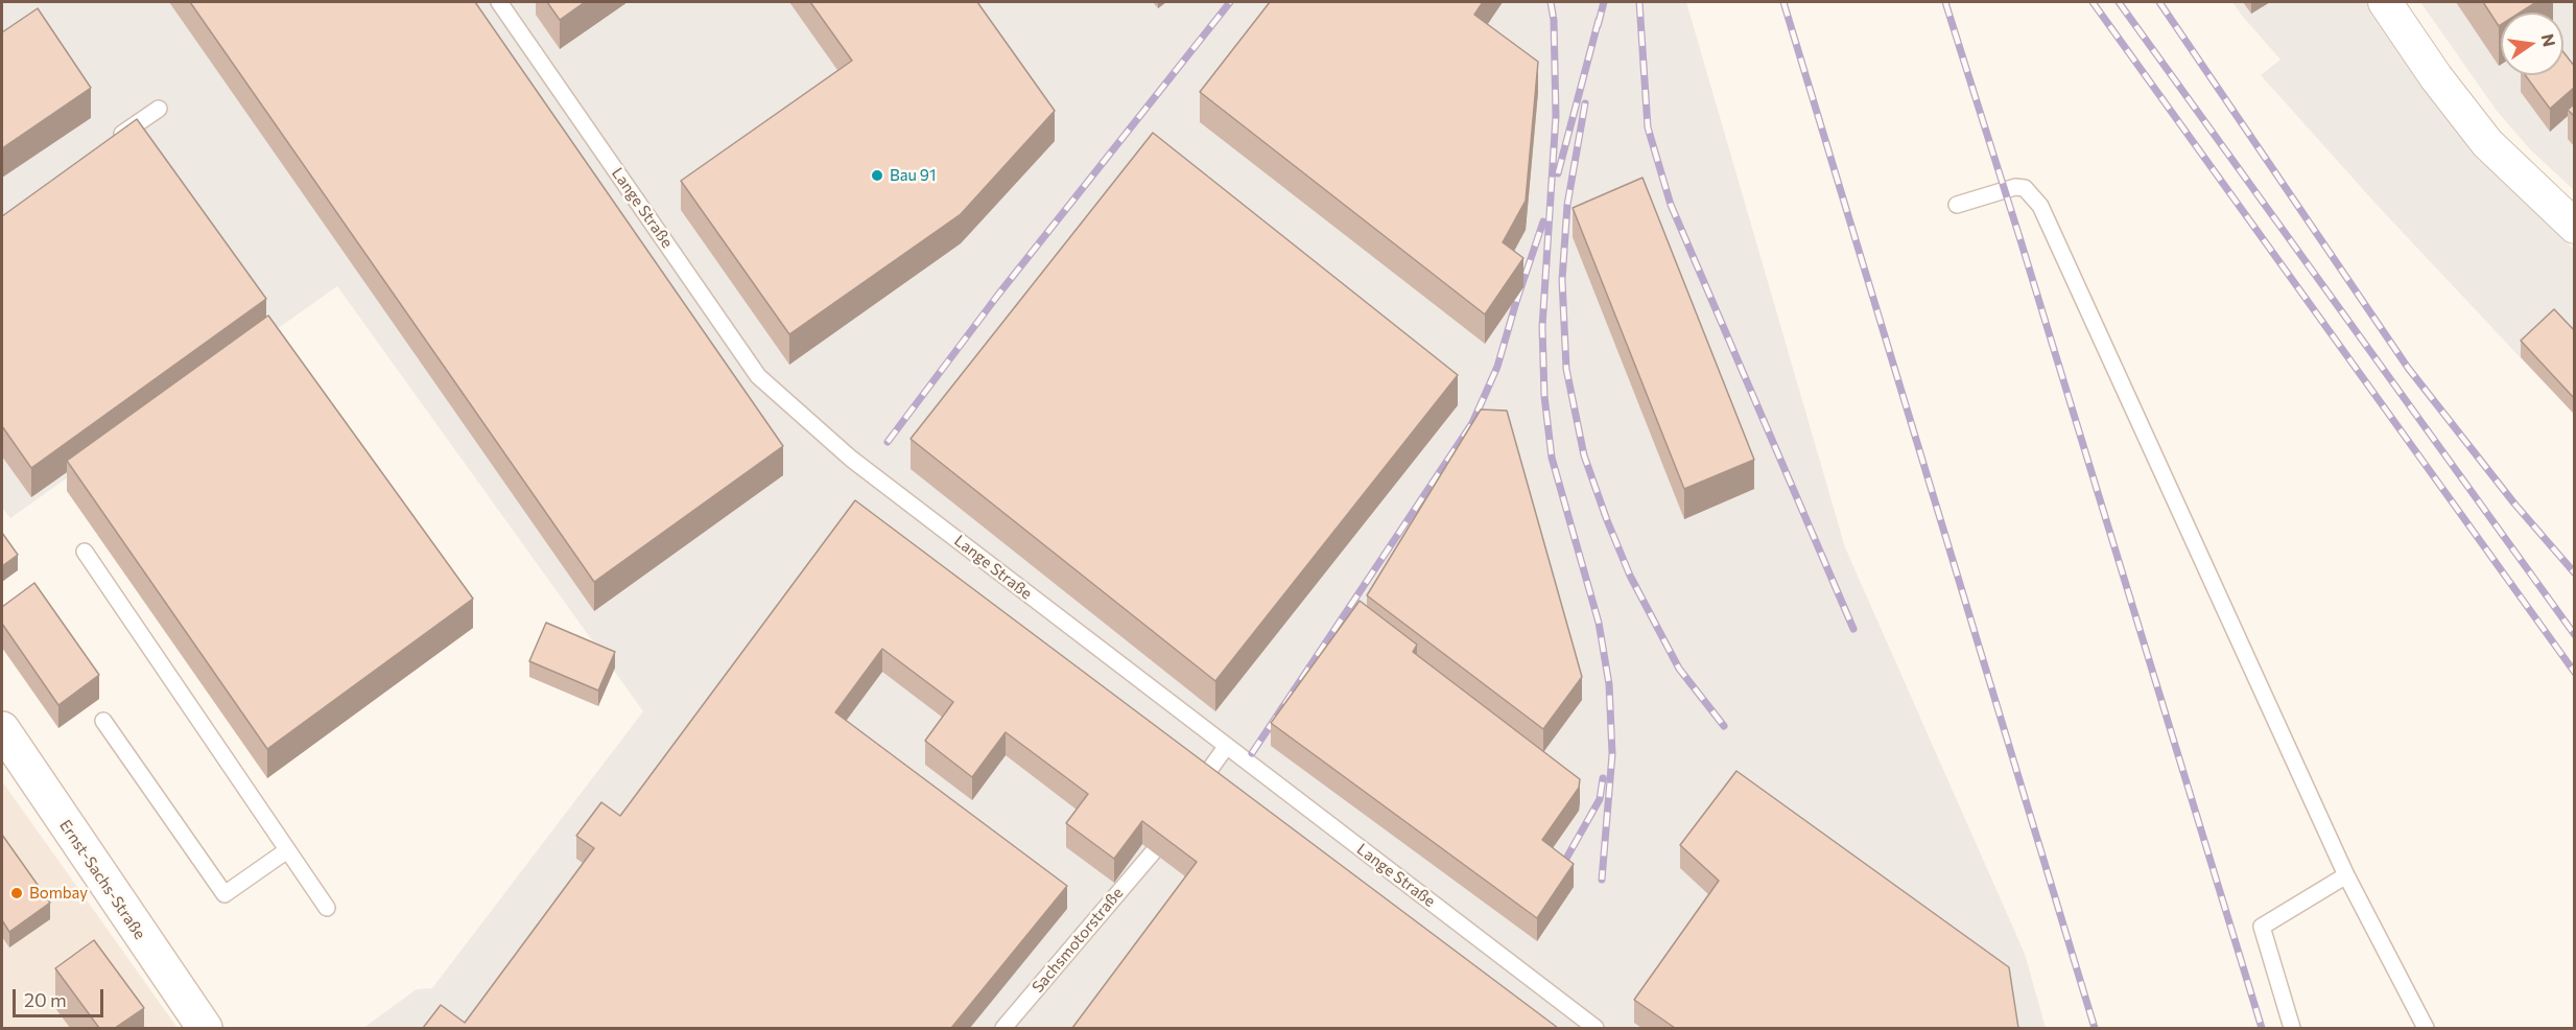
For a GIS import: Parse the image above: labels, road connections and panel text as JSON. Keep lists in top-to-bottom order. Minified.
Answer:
{"streets":{"main road":["Ernst-Sachs-Straße"],"lane":["Lange Straße","Sachsmotorstraße"]},"places":["Bau 91","Bombay"],"scale_bar":"20 m","north":"right"}
